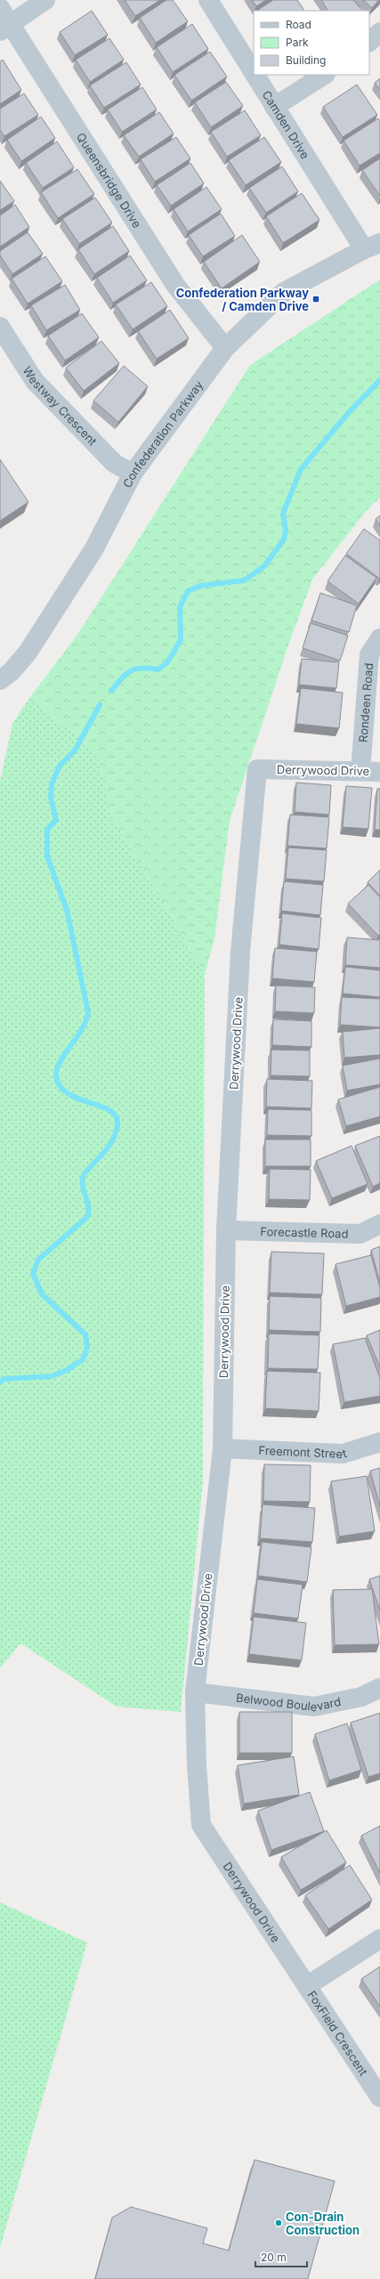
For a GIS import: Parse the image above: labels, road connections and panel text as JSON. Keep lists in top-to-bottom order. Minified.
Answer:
{"streets":{"street":["Camden Drive","Queensbridge Drive","Westway Crescent","Confederation Parkway","Rondeen Road","Derrywood Drive","Forecastle Road","Freemont Street","Belwood Boulevard","FoxField Crescent"]},"crossings":[["Camden Drive","Confederation Parkway"],["Queensbridge Drive","Confederation Parkway"],["Westway Crescent","Confederation Parkway"],["Rondeen Road","Derrywood Drive"],["Derrywood Drive","Forecastle Road"],["Derrywood Drive","Freemont Street"],["Derrywood Drive","Belwood Boulevard"],["Derrywood Drive","FoxField Crescent"]],"places":{"transit":["Confederation Parkway / Camden Drive"],"other":["Con-Drain Construction"]},"legend":["Road","Park","Building"],"scale_bar":"20 m"}
